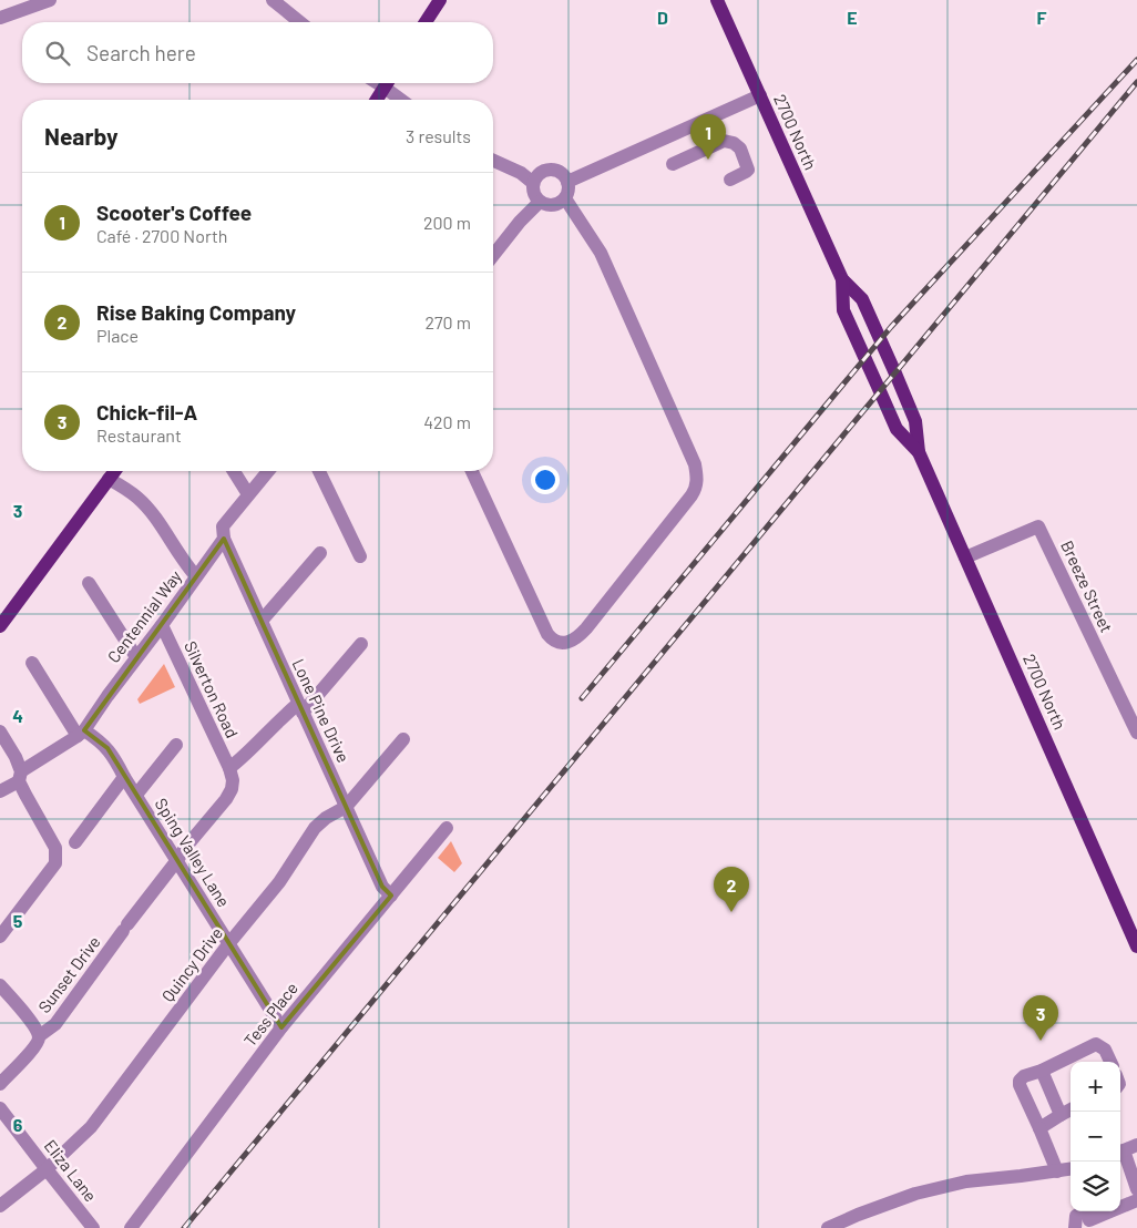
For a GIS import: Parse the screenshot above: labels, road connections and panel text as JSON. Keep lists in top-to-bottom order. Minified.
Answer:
{"streets":{"main road":["2700 North"],"street":["Breeze Street","Centennial Way","Silverton Road","Lone Pine Drive","Sping Valley Lane","Quincy Drive","Sunset Drive","Tess Place","Eliza Lane"]},"crossings":[["2700 North","Breeze Street"],["Centennial Way","Silverton Road"],["Centennial Way","Lone Pine Drive"],["Centennial Way","Sping Valley Lane"],["Silverton Road","Sunset Drive"],["Lone Pine Drive","Quincy Drive"],["Lone Pine Drive","Tess Place"],["Sping Valley Lane","Quincy Drive"],["Sping Valley Lane","Sunset Drive"],["Sping Valley Lane","Tess Place"],["Quincy Drive","Eliza Lane"]],"page":{"search":"Search here","heading":["Nearby","3 results"],"pins":["1","2","3"],"list":[{"mark":"1","name":"Scooter's Coffee","note":"Café · 2700 North","value":"200 m"},{"mark":"2","name":"Rise Baking Company","note":"Place","value":"270 m"},{"mark":"3","name":"Chick-fil-A","note":"Restaurant","value":"420 m"}],"map_buttons":["+","−"]},"grid":{"columns":["D","E","F"],"rows":["3","4","5","6"]}}
